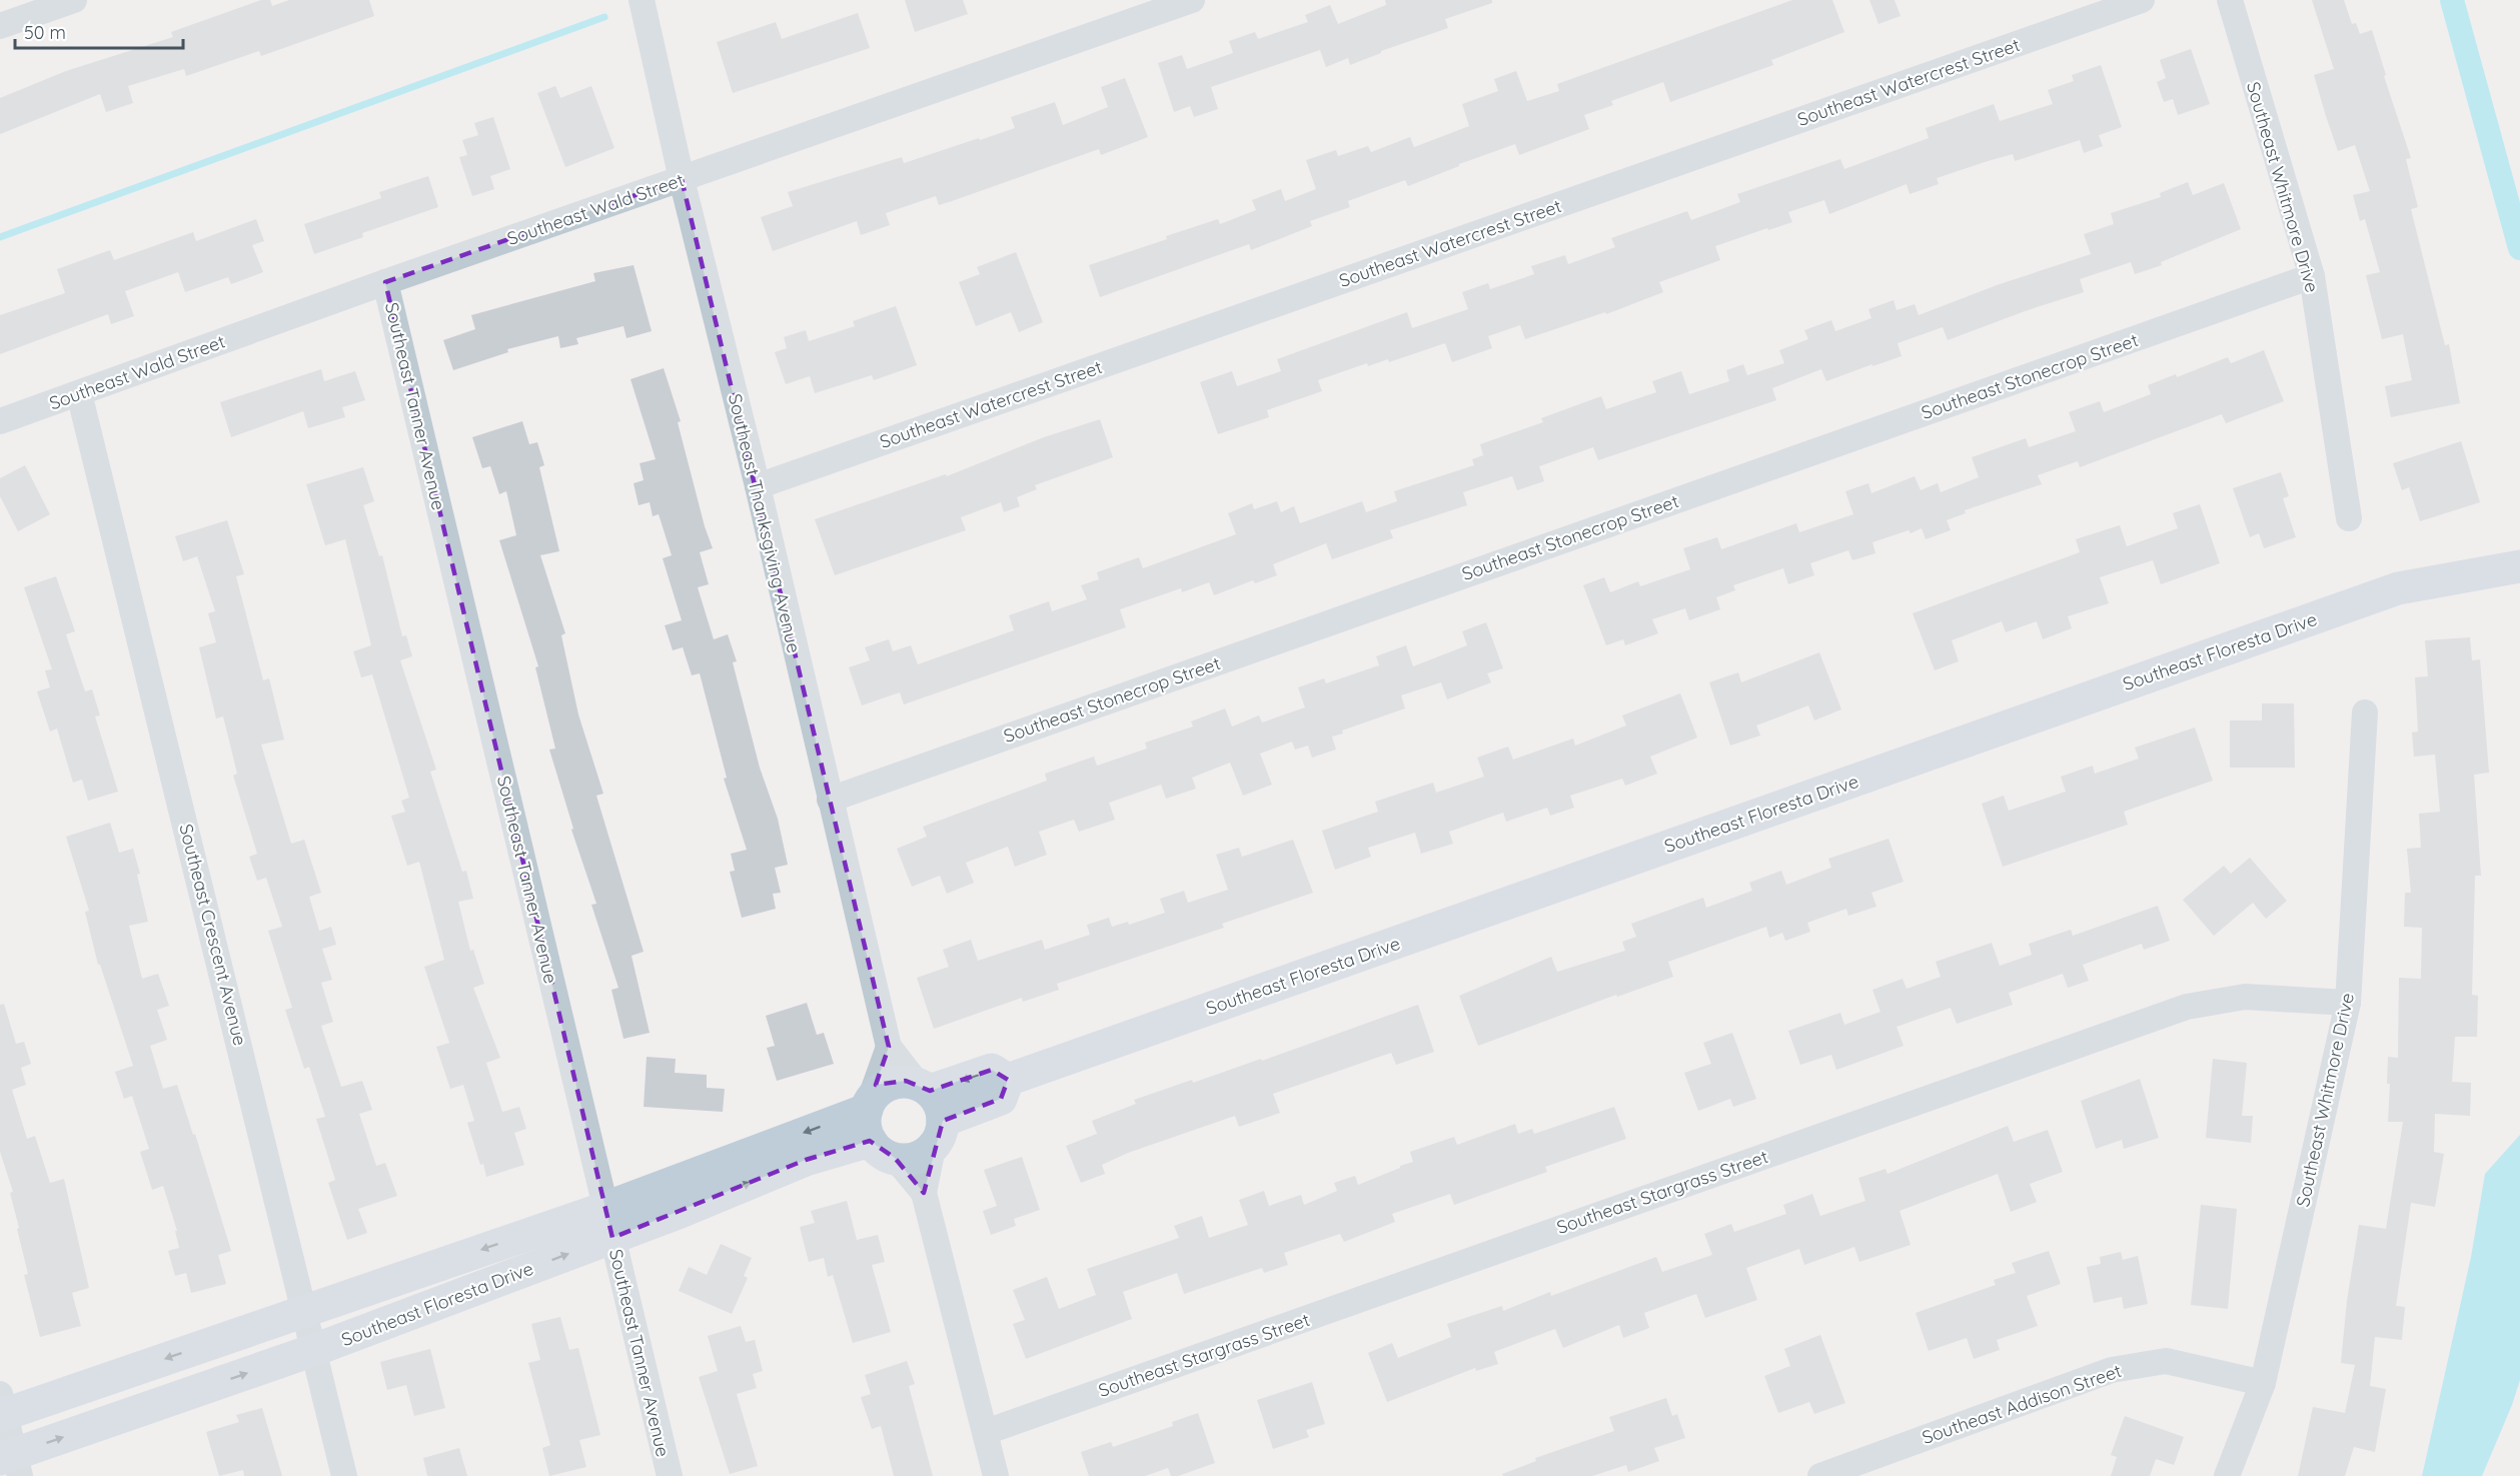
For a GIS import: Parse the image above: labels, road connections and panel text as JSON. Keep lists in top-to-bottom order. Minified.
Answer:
{"streets":{"street":["Southeast Watercrest Street","Southeast Whitmore Drive","Southeast Wald Street","Southeast Stonecrop Street","Southeast Tanner Avenue","Southeast Thanksgiving Avenue","Southeast Floresta Drive","Southeast Crescent Avenue","Southeast Stargrass Street","Southeast Addison Street"]},"crossings":[["Southeast Watercrest Street","Southeast Thanksgiving Avenue"],["Southeast Whitmore Drive","Southeast Stonecrop Street"],["Southeast Whitmore Drive","Southeast Stargrass Street"],["Southeast Whitmore Drive","Southeast Addison Street"],["Southeast Wald Street","Southeast Tanner Avenue"],["Southeast Wald Street","Southeast Thanksgiving Avenue"],["Southeast Wald Street","Southeast Crescent Avenue"],["Southeast Stonecrop Street","Southeast Thanksgiving Avenue"],["Southeast Tanner Avenue","Southeast Floresta Drive"],["Southeast Thanksgiving Avenue","Southeast Floresta Drive"],["Southeast Floresta Drive","Southeast Crescent Avenue"]],"scale_bar":"50 m"}
